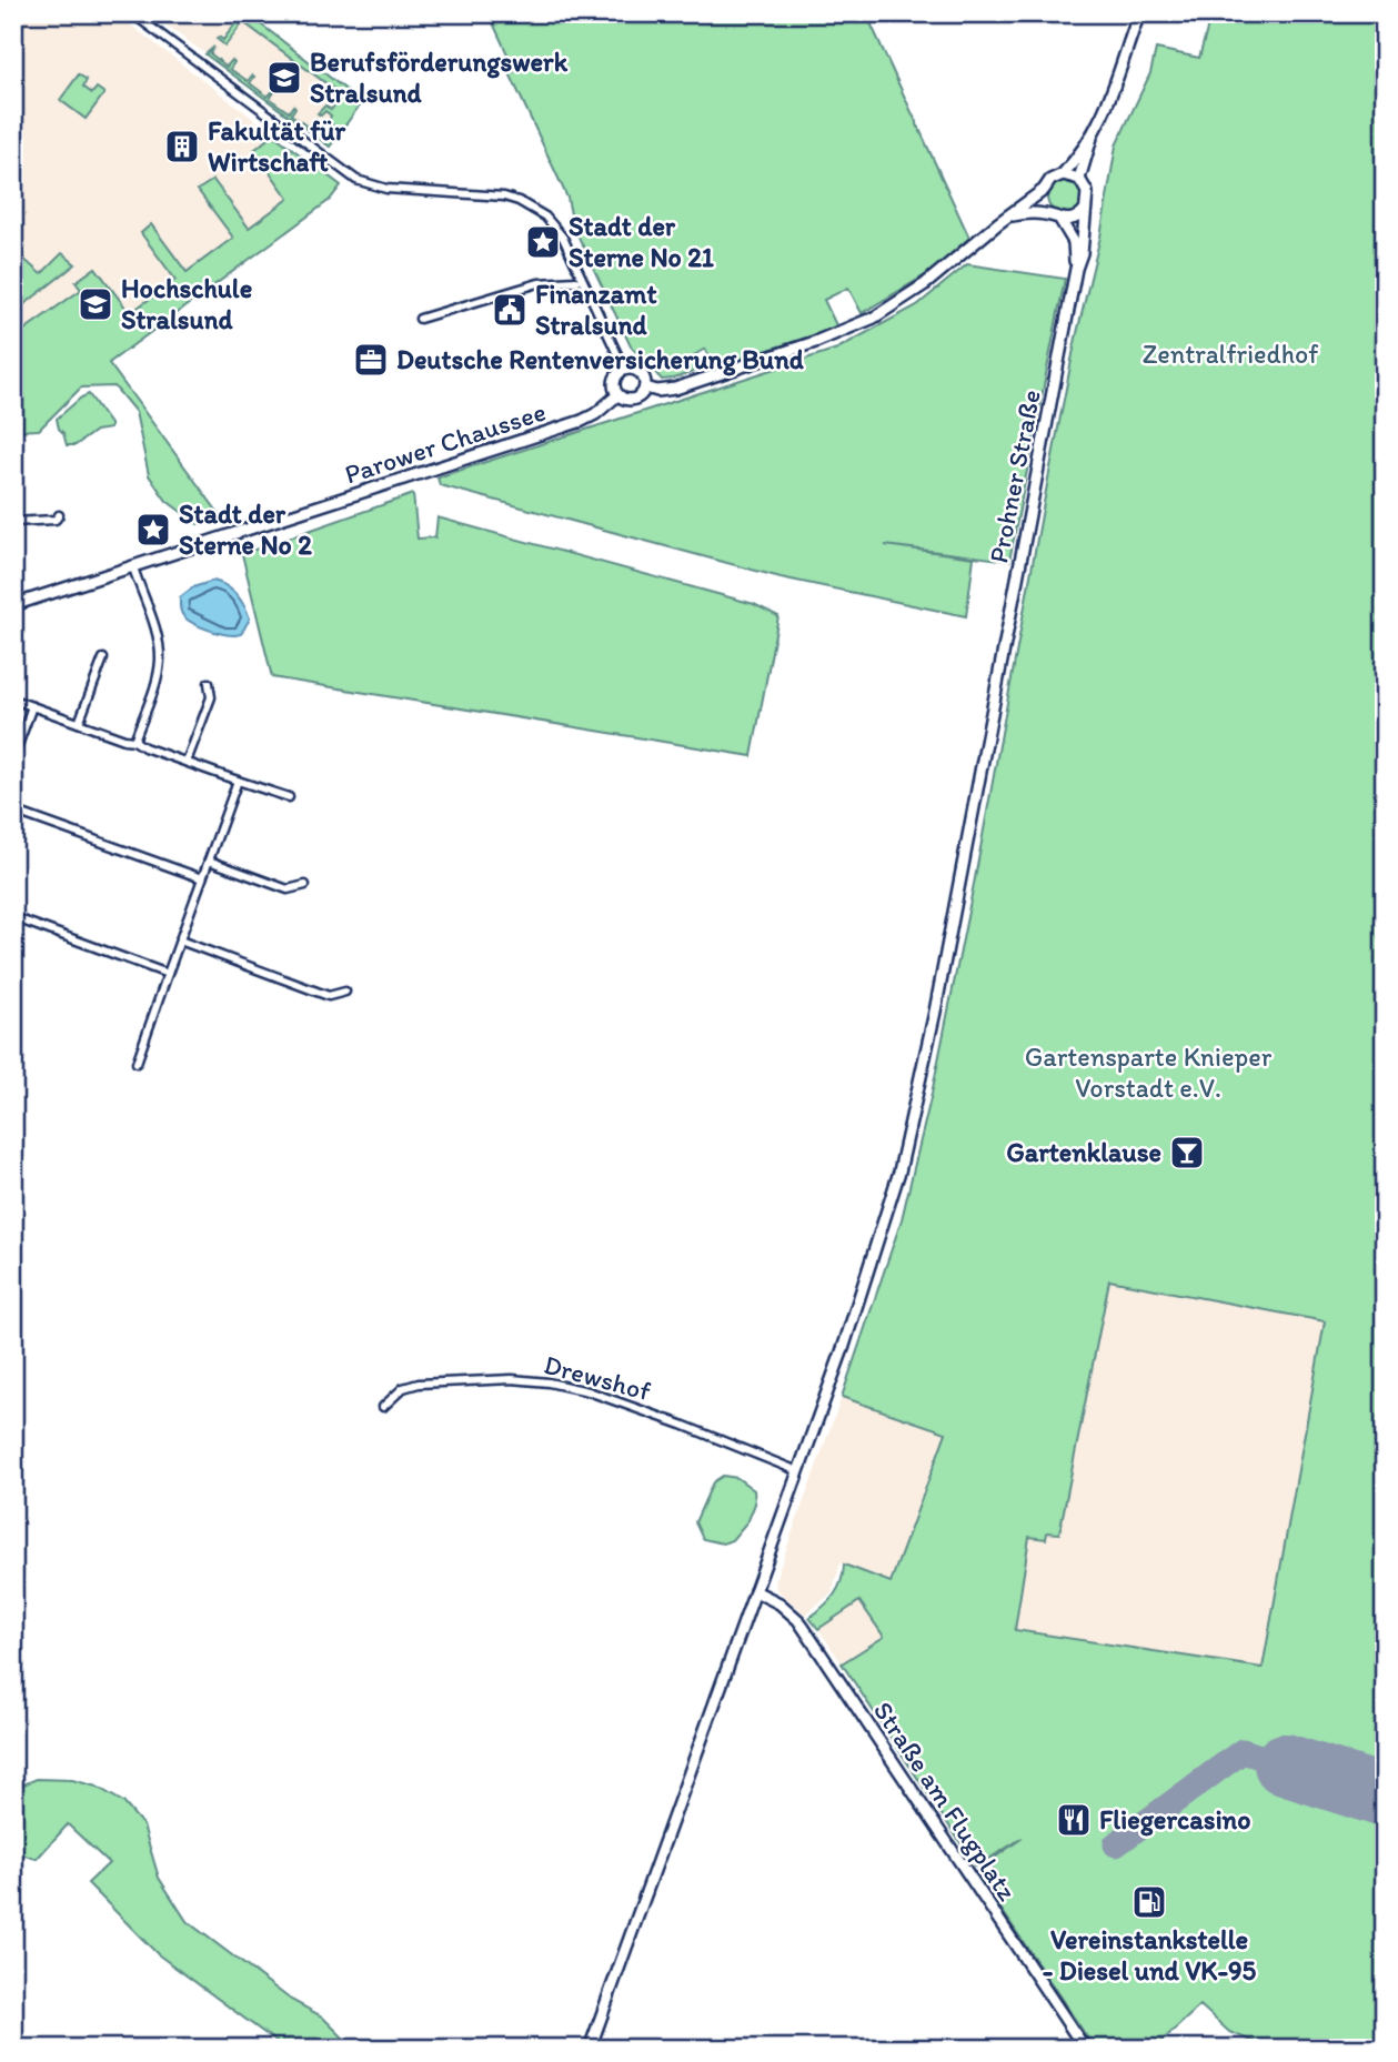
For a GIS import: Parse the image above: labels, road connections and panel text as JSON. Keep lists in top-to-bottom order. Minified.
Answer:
{"streets":{"main road":["Parower Chaussee","Prohner Straße","Straße am Flugplatz"],"street":["Drewshof"]},"crossings":[["Parower Chaussee","Prohner Straße"],["Prohner Straße","Drewshof"],["Prohner Straße","Straße am Flugplatz"]],"parks":["Zentralfriedhof","Gartensparte Knieper Vorstadt e.V."],"places":{"school or university":["Berufsförderungswerk Stralsund","Hochschule Stralsund"],"building":["Fakultät für Wirtschaft"],"place":["Stadt der Sterne No 21","Stadt der Sterne No 2"],"public building":["Finanzamt Stralsund"],"office":["Deutsche Rentenversicherung Bund"],"bar":["Gartenklause"],"restaurant":["Fliegercasino"],"fuel station":["Vereinstankstelle - Diesel und VK-95"]}}
